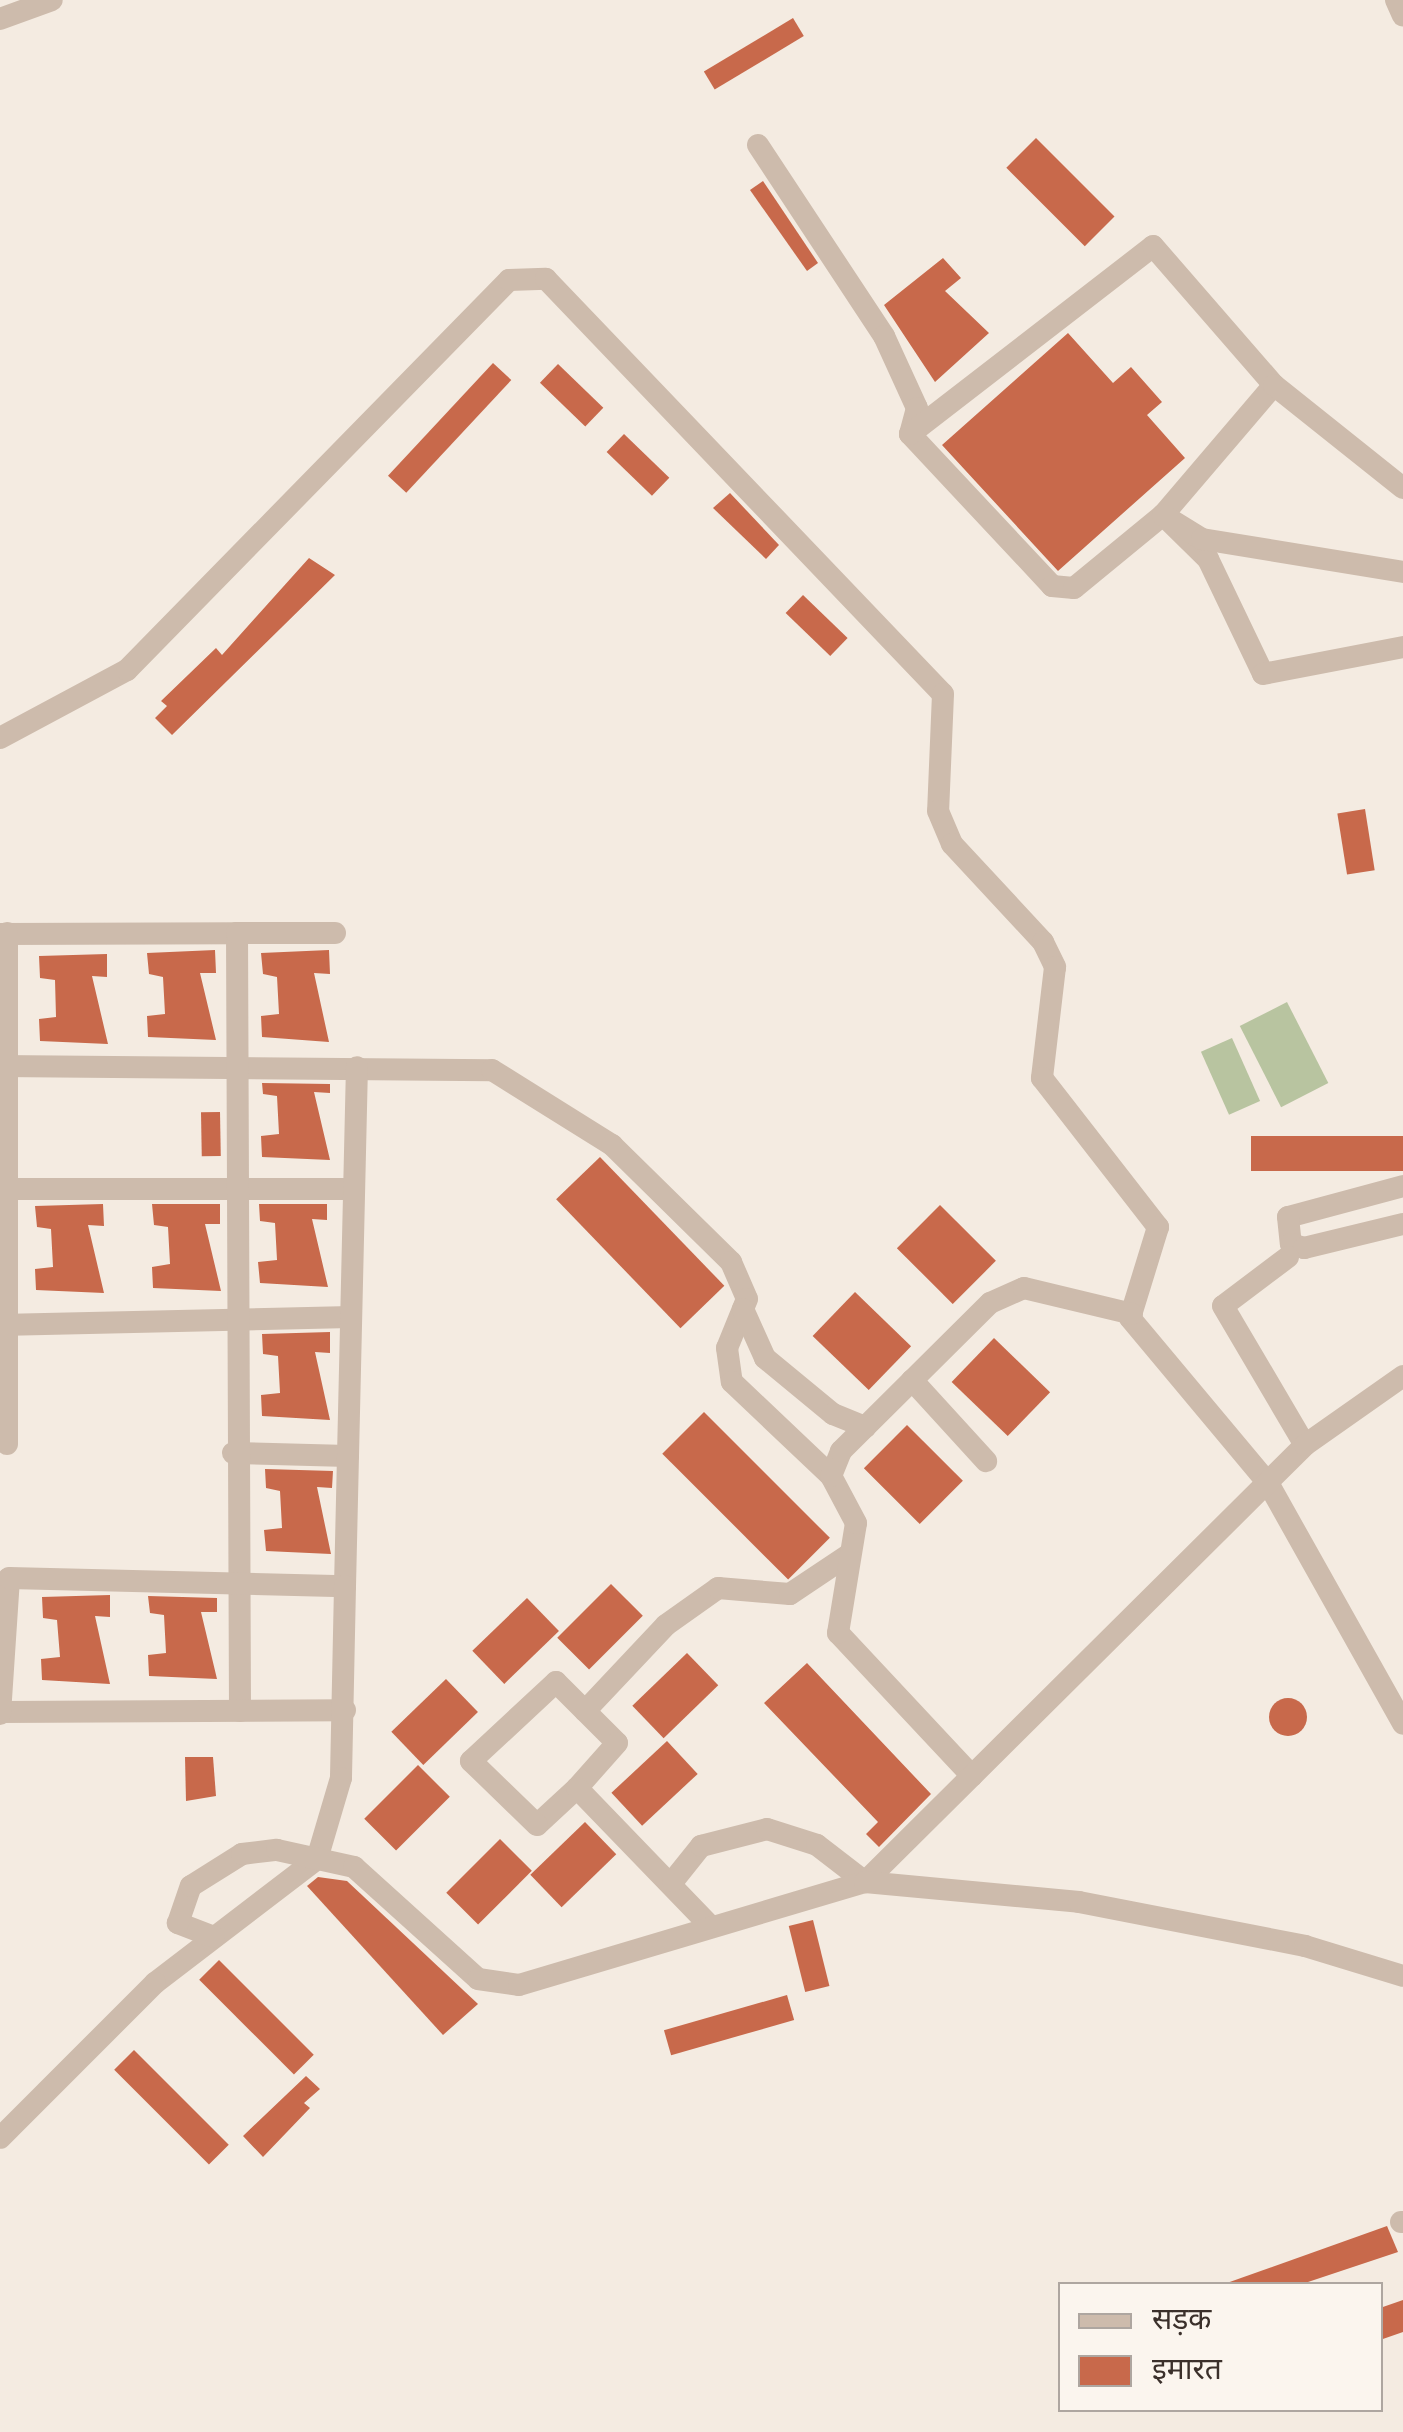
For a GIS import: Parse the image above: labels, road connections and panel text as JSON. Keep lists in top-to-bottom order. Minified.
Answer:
{"legend":["सड़क","इमारत"]}
